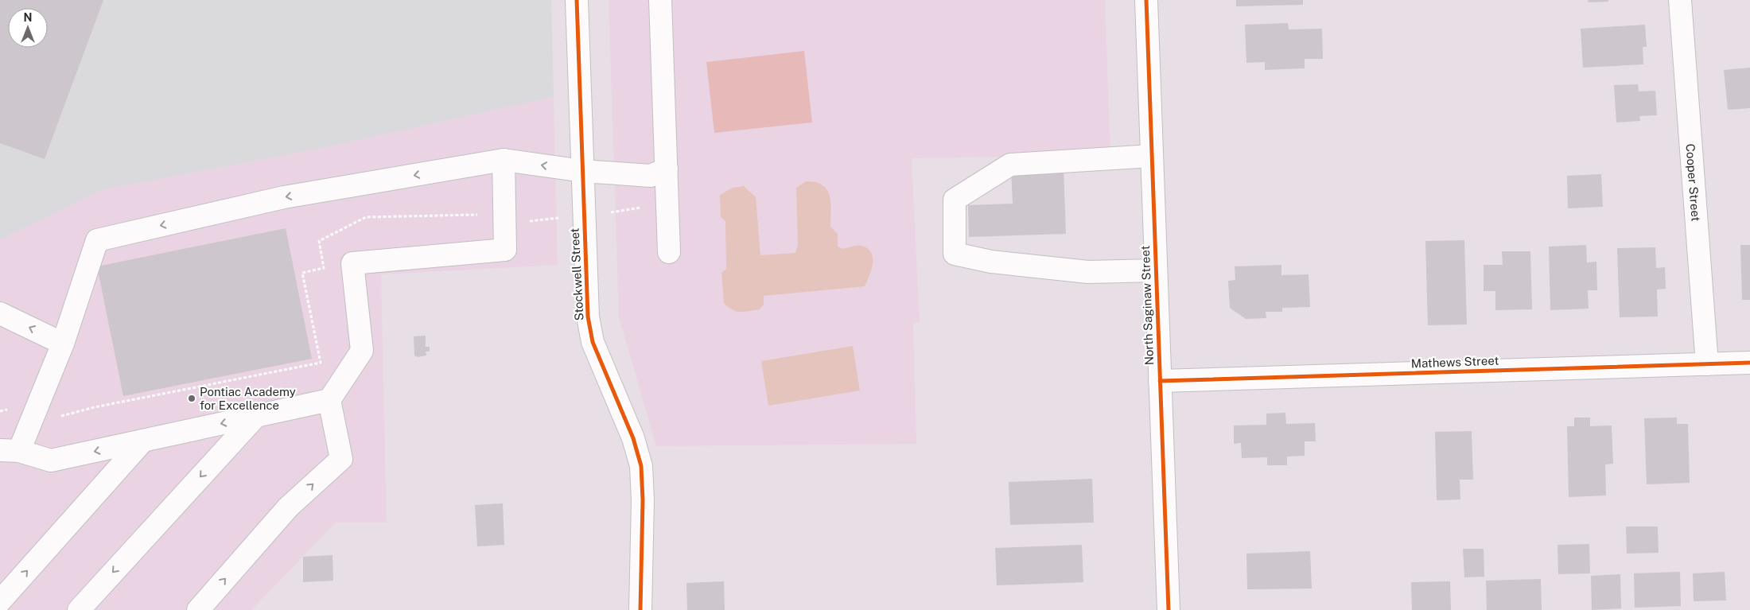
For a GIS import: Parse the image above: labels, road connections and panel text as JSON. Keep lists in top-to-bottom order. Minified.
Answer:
{"streets":{"street":["Cooper Street","Stockwell Street","North Saginaw Street","Mathews Street"]},"crossings":[["Cooper Street","Mathews Street"],["North Saginaw Street","Mathews Street"]],"places":["Pontiac Academy for Excellence"],"north":"top"}
